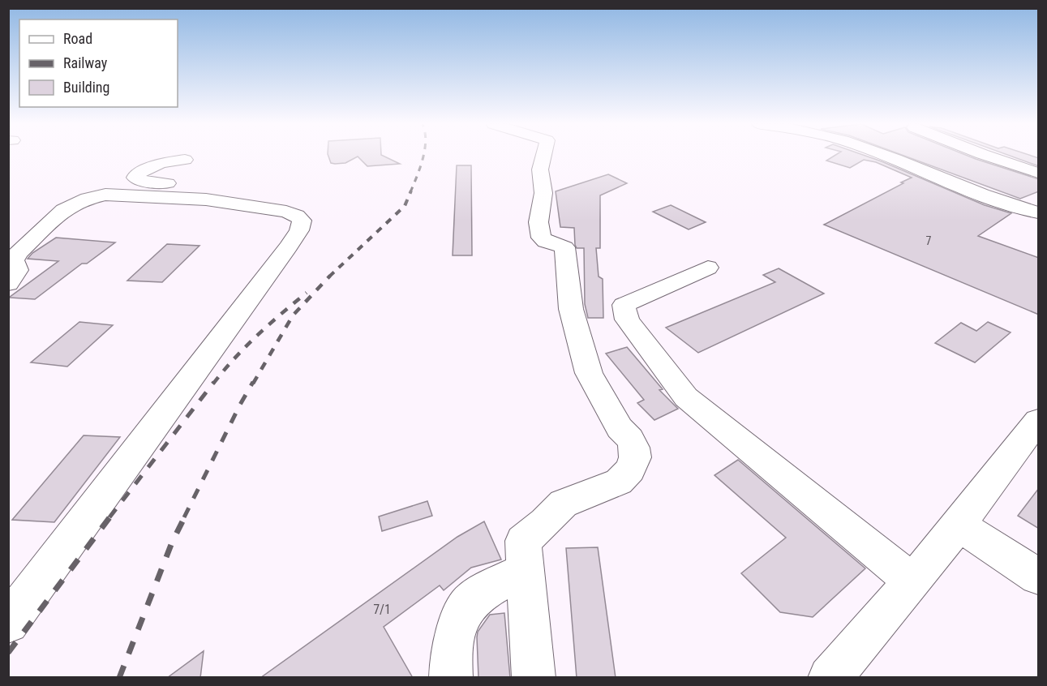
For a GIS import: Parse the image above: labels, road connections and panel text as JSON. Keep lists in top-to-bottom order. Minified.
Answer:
{"house_numbers":["7","7/1"],"legend":["Road","Railway","Building"]}
